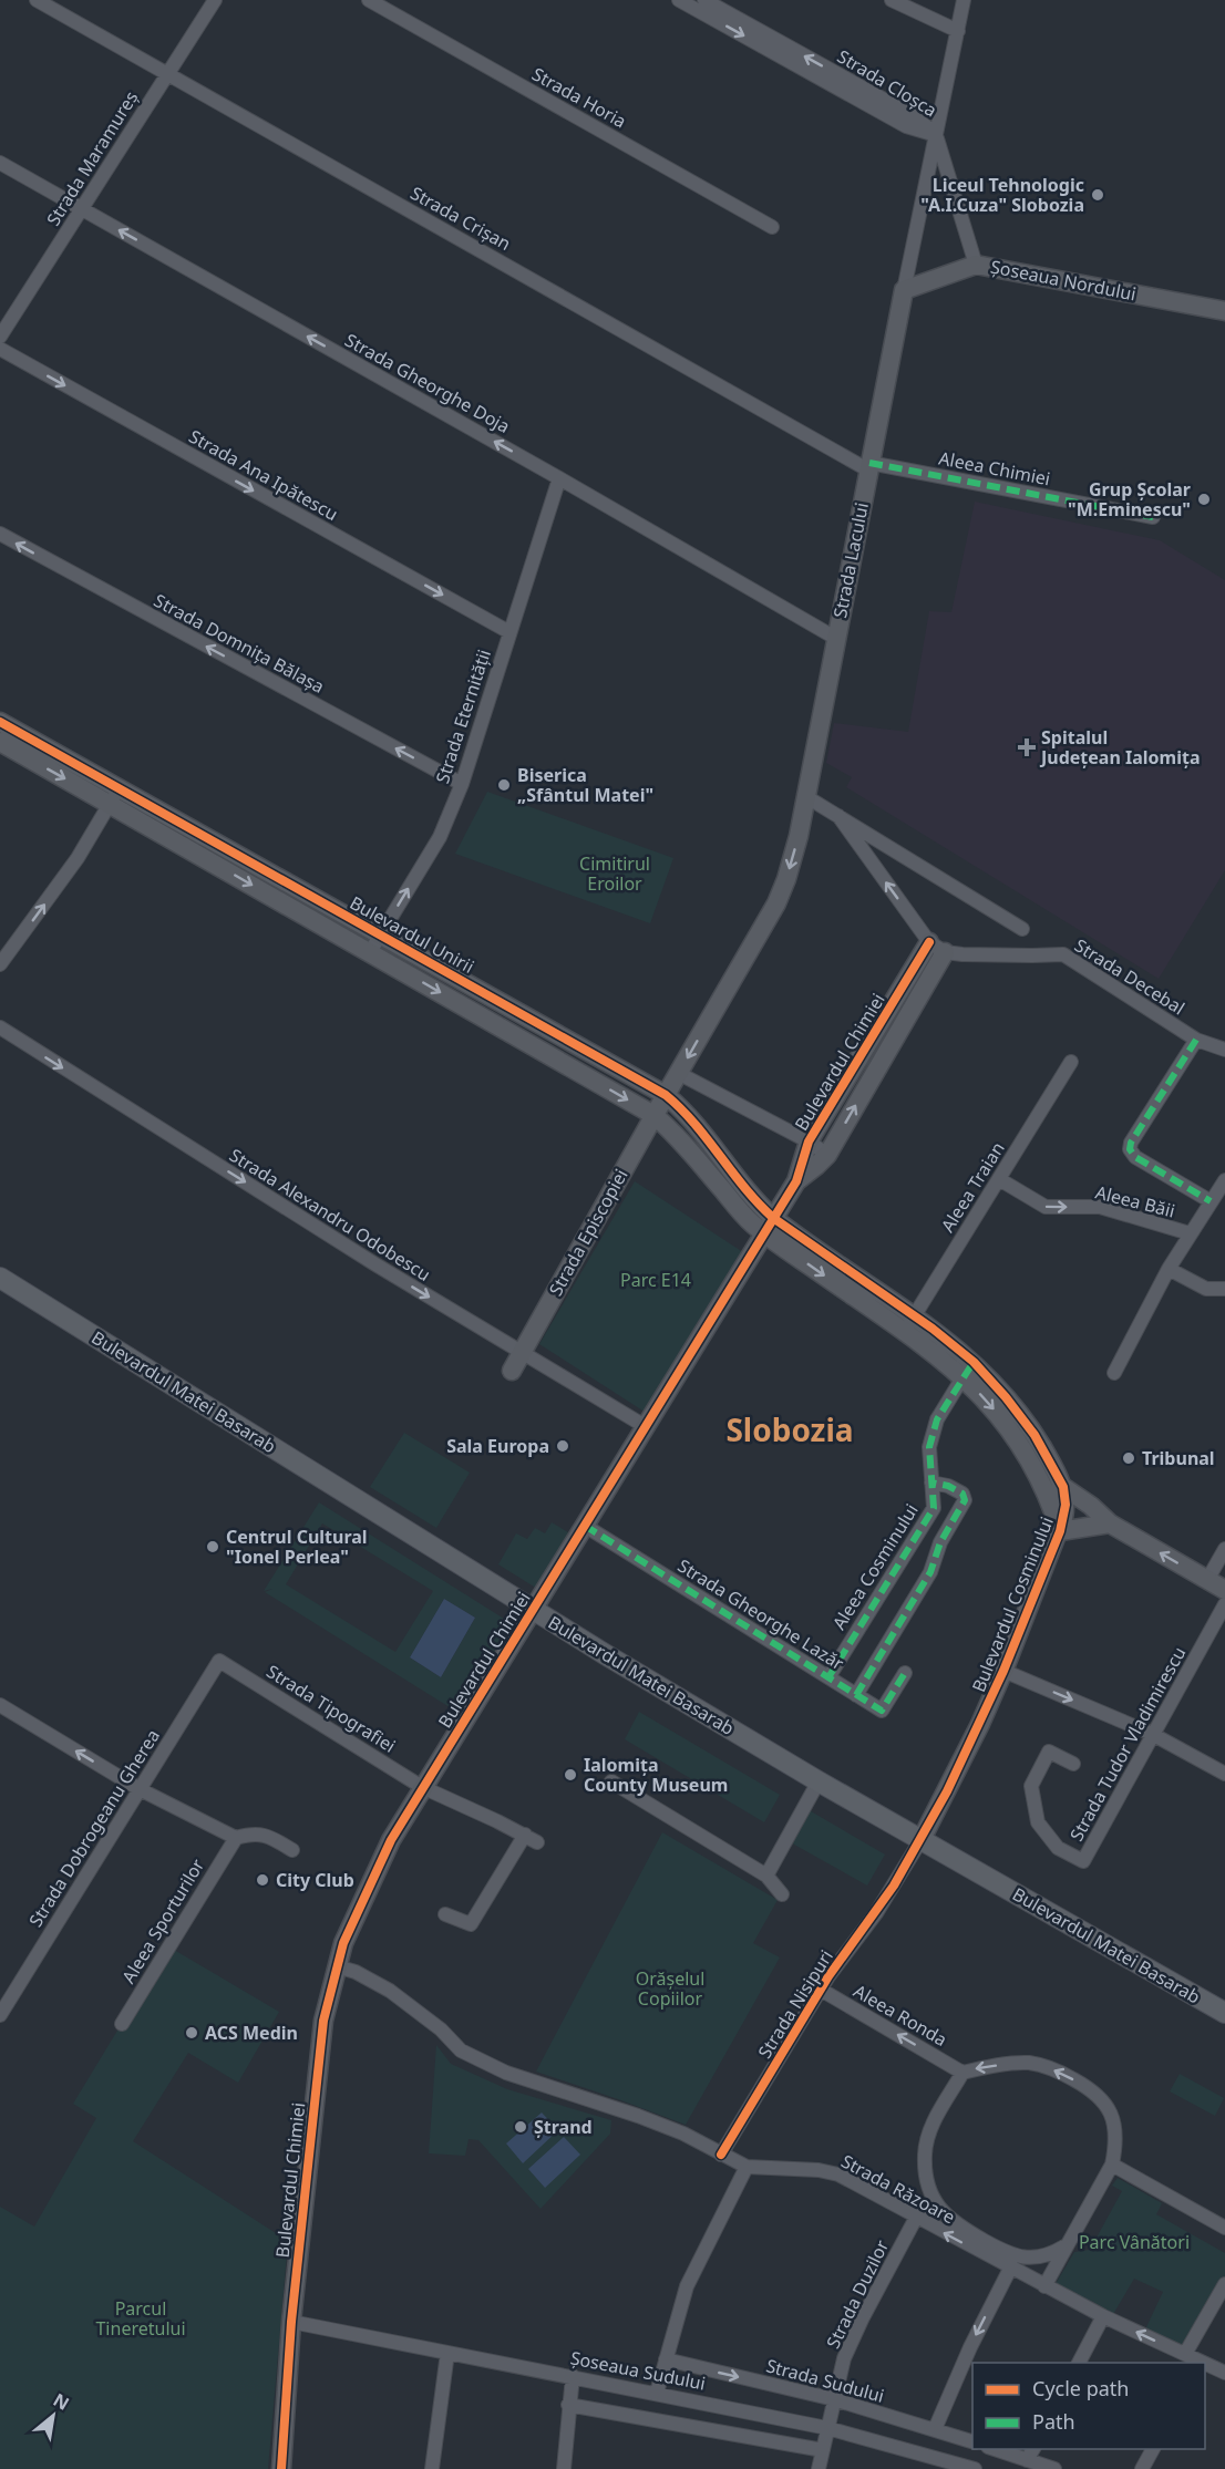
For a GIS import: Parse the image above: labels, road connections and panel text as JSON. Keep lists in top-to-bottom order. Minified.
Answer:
{"streets":{"main road":["Bulevardul Matei Basarab"],"street":["Strada Cloșca","Strada Horia","Strada Maramureș","Strada Crișan","Șoseaua Nordului","Strada Gheorghe Doja","Aleea Chimiei","Strada Ana Ipătescu","Strada Lacului","Strada Domnița Bălașa","Strada Eternității","Bulevardul Unirii","Strada Decebal","Bulevardul Chimiei","Aleea Traian","Aleea Băii","Strada Alexandru Odobescu","Strada Episcopiei","Aleea Cosminului","Bulevardul Cosminului","Strada Gheorghe Lazăr","Strada Tipografiei","Strada Tudor Vladimirescu","Strada Dobrogeanu Gherea","Aleea Sporturilor","Strada Nisipuri","Aleea Ronda","Strada Răzoare","Strada Duzilor","Șoseaua Sudului","Strada Sudului"]},"crossings":[["Strada Cloșca","Strada Lacului"],["Strada Maramureș","Strada Crișan"],["Strada Maramureș","Strada Gheorghe Doja"],["Strada Crișan","Aleea Chimiei"],["Strada Crișan","Strada Lacului"],["Șoseaua Nordului","Strada Lacului"],["Strada Gheorghe Doja","Strada Lacului"],["Strada Gheorghe Doja","Strada Eternității"],["Aleea Chimiei","Strada Lacului"],["Strada Ana Ipătescu","Strada Eternității"],["Strada Lacului","Bulevardul Unirii"],["Strada Lacului","Strada Episcopiei"],["Strada Domnița Bălașa","Strada Eternității"],["Strada Eternității","Bulevardul Unirii"],["Bulevardul Unirii","Bulevardul Chimiei"],["Bulevardul Unirii","Strada Episcopiei"],["Bulevardul Unirii","Bulevardul Cosminului"],["Strada Decebal","Bulevardul Chimiei"],["Bulevardul Chimiei","Strada Alexandru Odobescu"],["Bulevardul Chimiei","Bulevardul Matei Basarab"],["Bulevardul Chimiei","Bulevardul Cosminului"],["Bulevardul Chimiei","Strada Gheorghe Lazăr"],["Bulevardul Chimiei","Strada Tipografiei"],["Bulevardul Chimiei","Strada Răzoare"],["Bulevardul Chimiei","Șoseaua Sudului"],["Aleea Traian","Aleea Băii"],["Aleea Traian","Bulevardul Cosminului"],["Strada Alexandru Odobescu","Strada Episcopiei"],["Bulevardul Matei Basarab","Bulevardul Cosminului"],["Bulevardul Matei Basarab","Strada Nisipuri"],["Aleea Cosminului","Bulevardul Cosminului"],["Aleea Cosminului","Strada Gheorghe Lazăr"],["Bulevardul Cosminului","Strada Nisipuri"],["Strada Tipografiei","Strada Dobrogeanu Gherea"],["Strada Nisipuri","Aleea Ronda"],["Strada Nisipuri","Strada Răzoare"],["Strada Răzoare","Strada Duzilor"],["Strada Duzilor","Șoseaua Sudului"],["Strada Duzilor","Strada Sudului"]],"one_way":["Strada Gheorghe Doja","Strada Ana Ipătescu","Strada Domnița Bălașa","Aleea Băii","Strada Alexandru Odobescu","Aleea Ronda"],"districts":["Slobozia"],"parks":["Cimitirul Eroilor","Parc E14","Orășelul Copiilor","Parc Vânători","Parcul Tineretului"],"places":{"other":["Liceul Tehnologic \"A.I.Cuza\" Slobozia","Grup Școlar \"M.Eminescu\"","Biserica „Sfântul Matei\"","Sala Europa","Tribunal","Centrul Cultural \"Ionel Perlea\"","Ialomița County Museum","City Club","ACS Medin","Ștrand"],"health":["Spitalul Județean Ialomița"]},"legend":["Cycle path","Path"],"north":"top right"}
